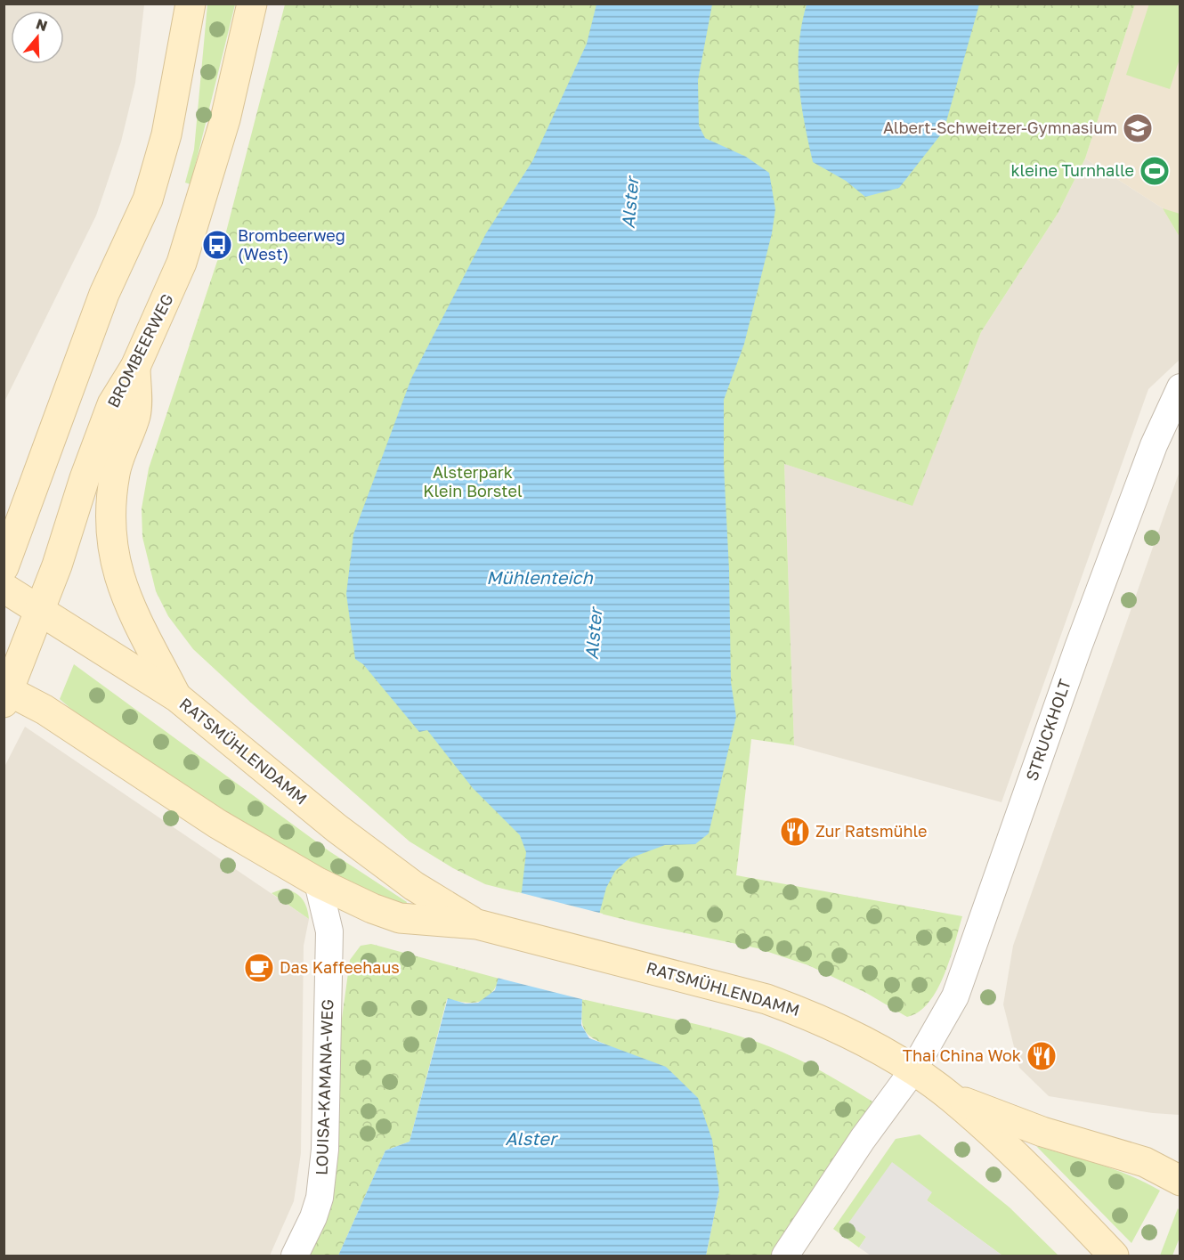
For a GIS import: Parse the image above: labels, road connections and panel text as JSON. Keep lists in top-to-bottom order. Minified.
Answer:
{"streets":{"main road":["BROMBEERWEG","RATSMÜHLENDAMM"],"street":["STRUCKHOLT","LOUISA-KAMANA-WEG"]},"crossings":[["BROMBEERWEG","RATSMÜHLENDAMM"],["STRUCKHOLT","RATSMÜHLENDAMM"],["RATSMÜHLENDAMM","LOUISA-KAMANA-WEG"]],"water":["Alster","Mühlenteich"],"parks":["Alsterpark Klein Borstel"],"places":{"school or university":["Albert-Schweitzer-Gymnasium"],"sports":["kleine Turnhalle"],"bus stop":["Brombeerweg (West)"],"restaurant":["Zur Ratsmühle","Thai China Wok"],"cafe":["Das Kaffeehaus"]},"north":"top"}
